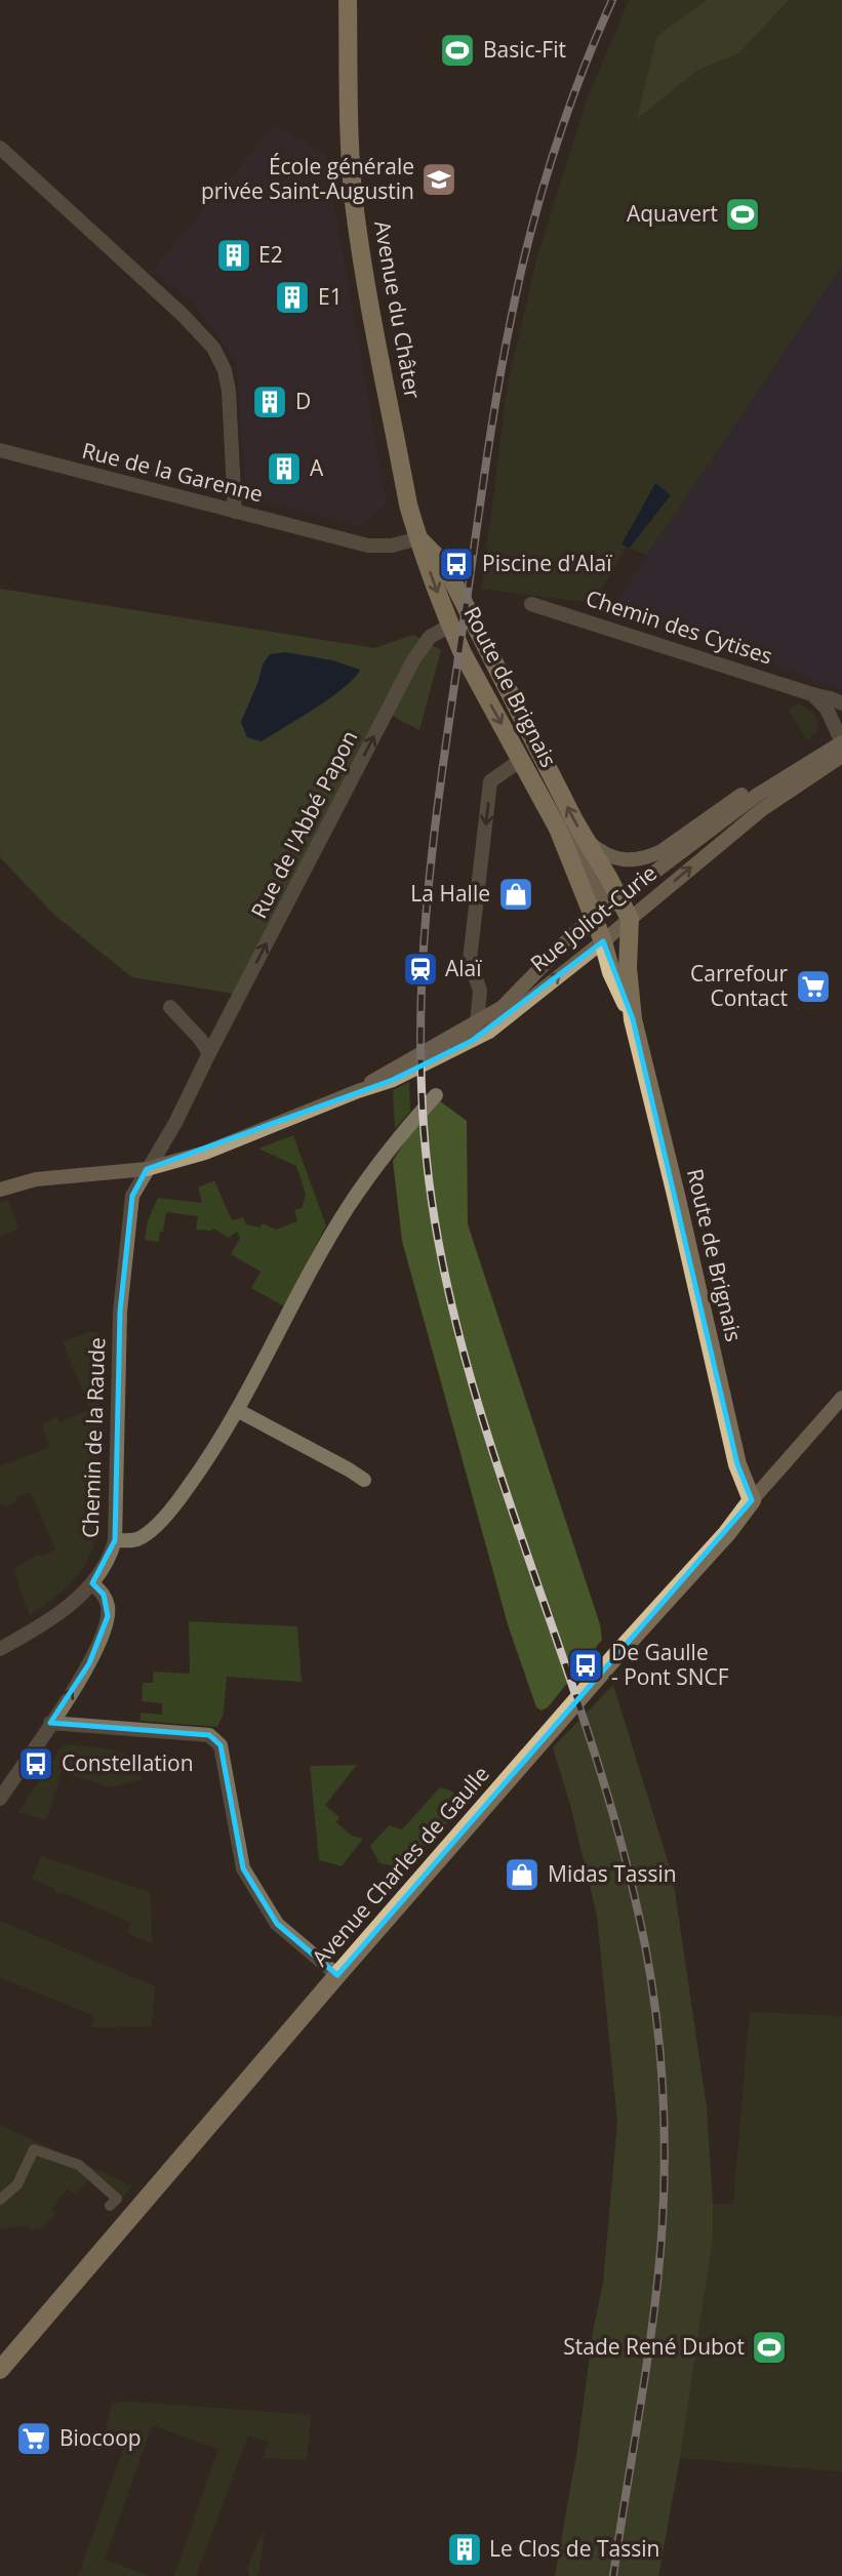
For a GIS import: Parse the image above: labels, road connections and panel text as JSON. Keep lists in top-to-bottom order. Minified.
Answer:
{"streets":{"main road":["Avenue du Châter","Route de Brignais","Rue Joliot-Curie","Avenue Charles de Gaulle"],"street":["Rue de la Garenne","Chemin des Cytises","Rue de l'Abbé Papon","Chemin de la Raude"]},"crossings":[["Avenue du Châter","Rue de la Garenne"],["Avenue du Châter","Route de Brignais"],["Rue de la Garenne","Route de Brignais"],["Route de Brignais","Rue de l'Abbé Papon"],["Route de Brignais","Rue Joliot-Curie"],["Route de Brignais","Avenue Charles de Gaulle"],["Rue de l'Abbé Papon","Rue Joliot-Curie"],["Rue de l'Abbé Papon","Chemin de la Raude"],["Rue Joliot-Curie","Chemin de la Raude"]],"one_way":["Rue de l'Abbé Papon"],"places":{"sports":["Basic-Fit","Aquavert","Stade René Dubot"],"school or university":["École générale privée Saint-Augustin"],"building":["E2","E1","D","A","Le Clos de Tassin"],"bus stop":["Piscine d'Alaï","De Gaulle - Pont SNCF","Constellation"],"shop":["La Halle","Midas Tassin"],"station":["Alaï"],"supermarket":["Carrefour Contact","Biocoop"]}}
